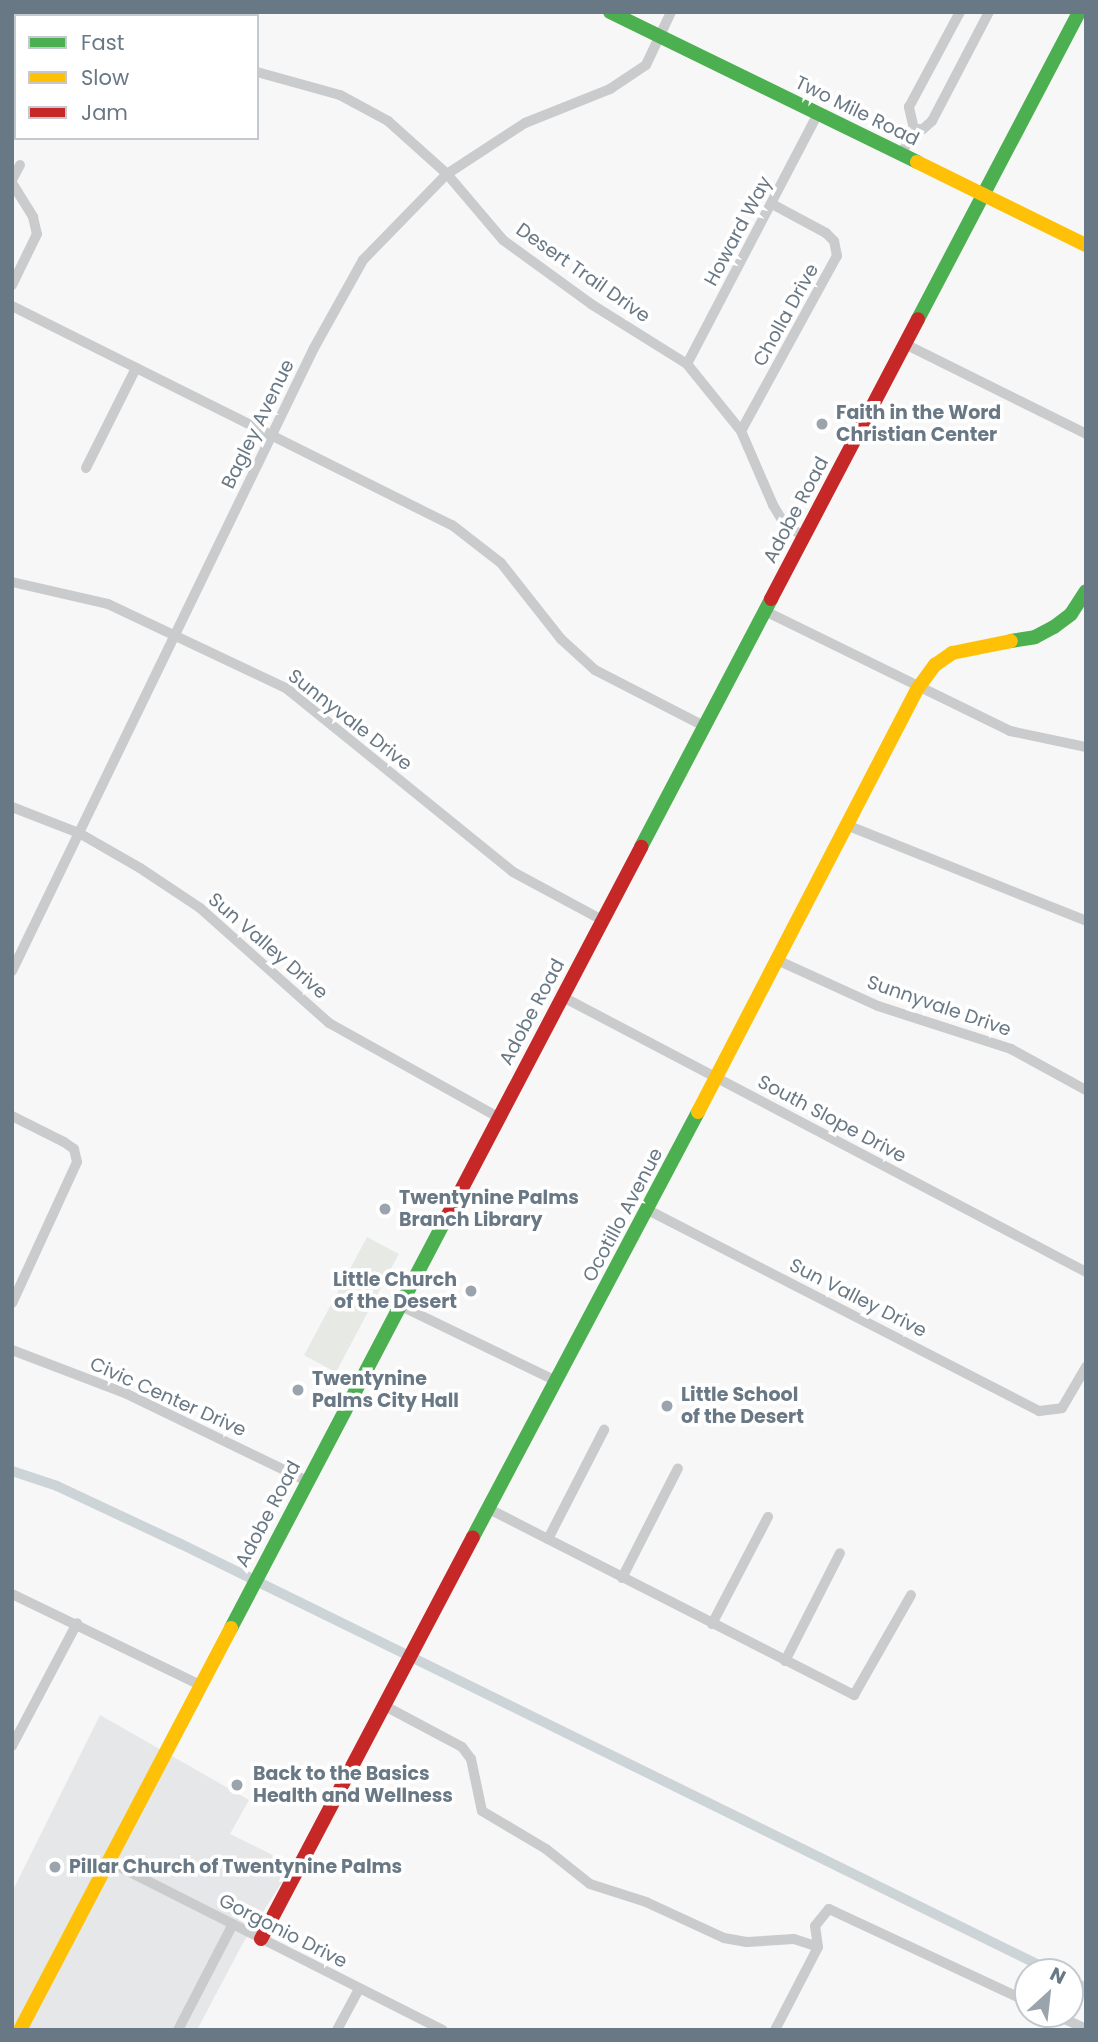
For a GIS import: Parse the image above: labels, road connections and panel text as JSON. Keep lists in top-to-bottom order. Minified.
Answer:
{"streets":{"main road":["Two Mile Road","Adobe Road","Ocotillo Avenue"],"street":["Howard Way","Desert Trail Drive","Cholla Drive","Bagley Avenue","Sunnyvale Drive","Sun Valley Drive","South Slope Drive","Civic Center Drive","Gorgonio Drive"]},"crossings":[["Two Mile Road","Howard Way"],["Two Mile Road","Bagley Avenue"],["Two Mile Road","Adobe Road"],["Howard Way","Desert Trail Drive"],["Howard Way","Cholla Drive"],["Desert Trail Drive","Cholla Drive"],["Desert Trail Drive","Bagley Avenue"],["Desert Trail Drive","Adobe Road"],["Bagley Avenue","Sunnyvale Drive"],["Bagley Avenue","Sun Valley Drive"],["Adobe Road","Sunnyvale Drive"],["Adobe Road","Sun Valley Drive"],["Adobe Road","South Slope Drive"],["Adobe Road","Civic Center Drive"],["Adobe Road","Gorgonio Drive"],["Sunnyvale Drive","Ocotillo Avenue"],["Sun Valley Drive","Ocotillo Avenue"],["South Slope Drive","Ocotillo Avenue"],["Ocotillo Avenue","Gorgonio Drive"]],"places":["Faith in the Word Christian Center","Twentynine Palms Branch Library","Little Church of the Desert","Twentynine Palms City Hall","Little School of the Desert","Back to the Basics Health and Wellness","Pillar Church of Twentynine Palms"],"legend":["Fast","Slow","Jam"],"north":"top right"}
